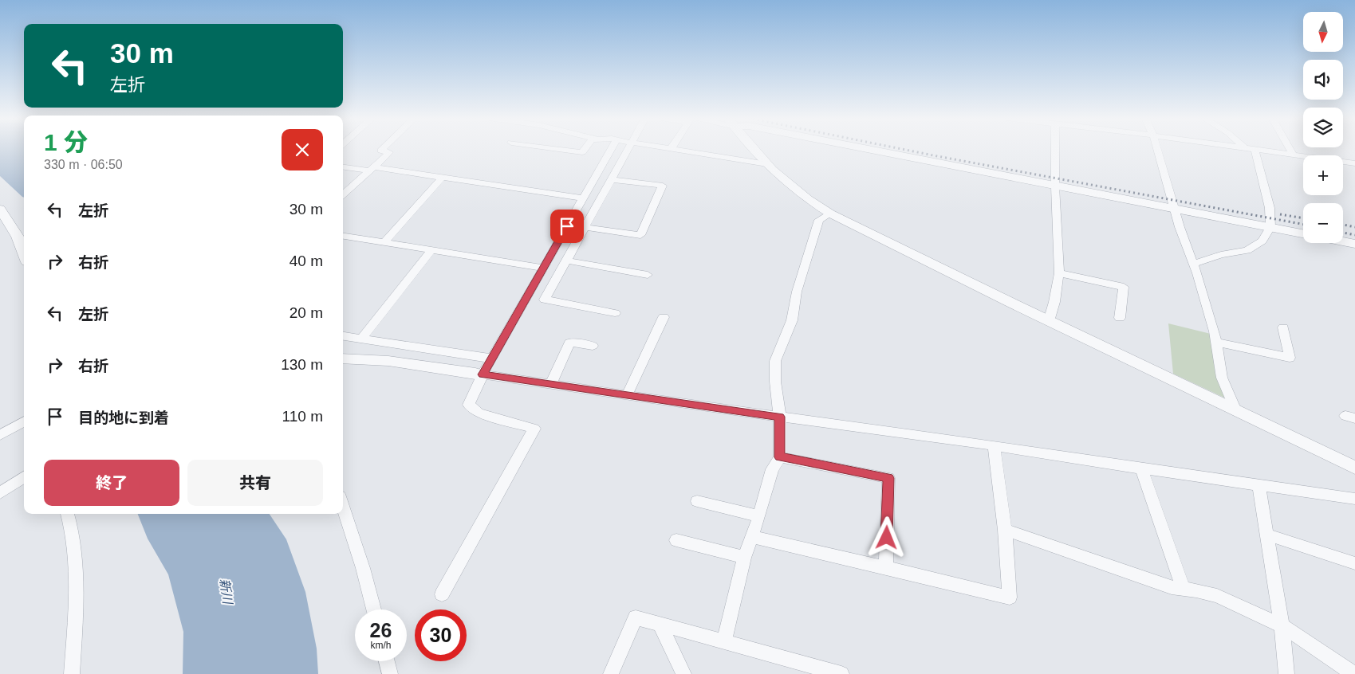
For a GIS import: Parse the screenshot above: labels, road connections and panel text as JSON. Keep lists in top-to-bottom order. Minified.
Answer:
{"water":["新川"],"north":"bottom","page":{"map_buttons":["+","−"],"turn":["30 m","左折"],"heading":["1 分","330 m · 06:50"],"list":[{"name":"左折","value":"30 m"},{"name":"右折","value":"40 m"},{"name":"左折","value":"20 m"},{"name":"右折","value":"130 m"},{"name":"目的地に到着","value":"110 m"}],"buttons":["終了","共有"],"speed":"26 km/h","limit":"30"}}
